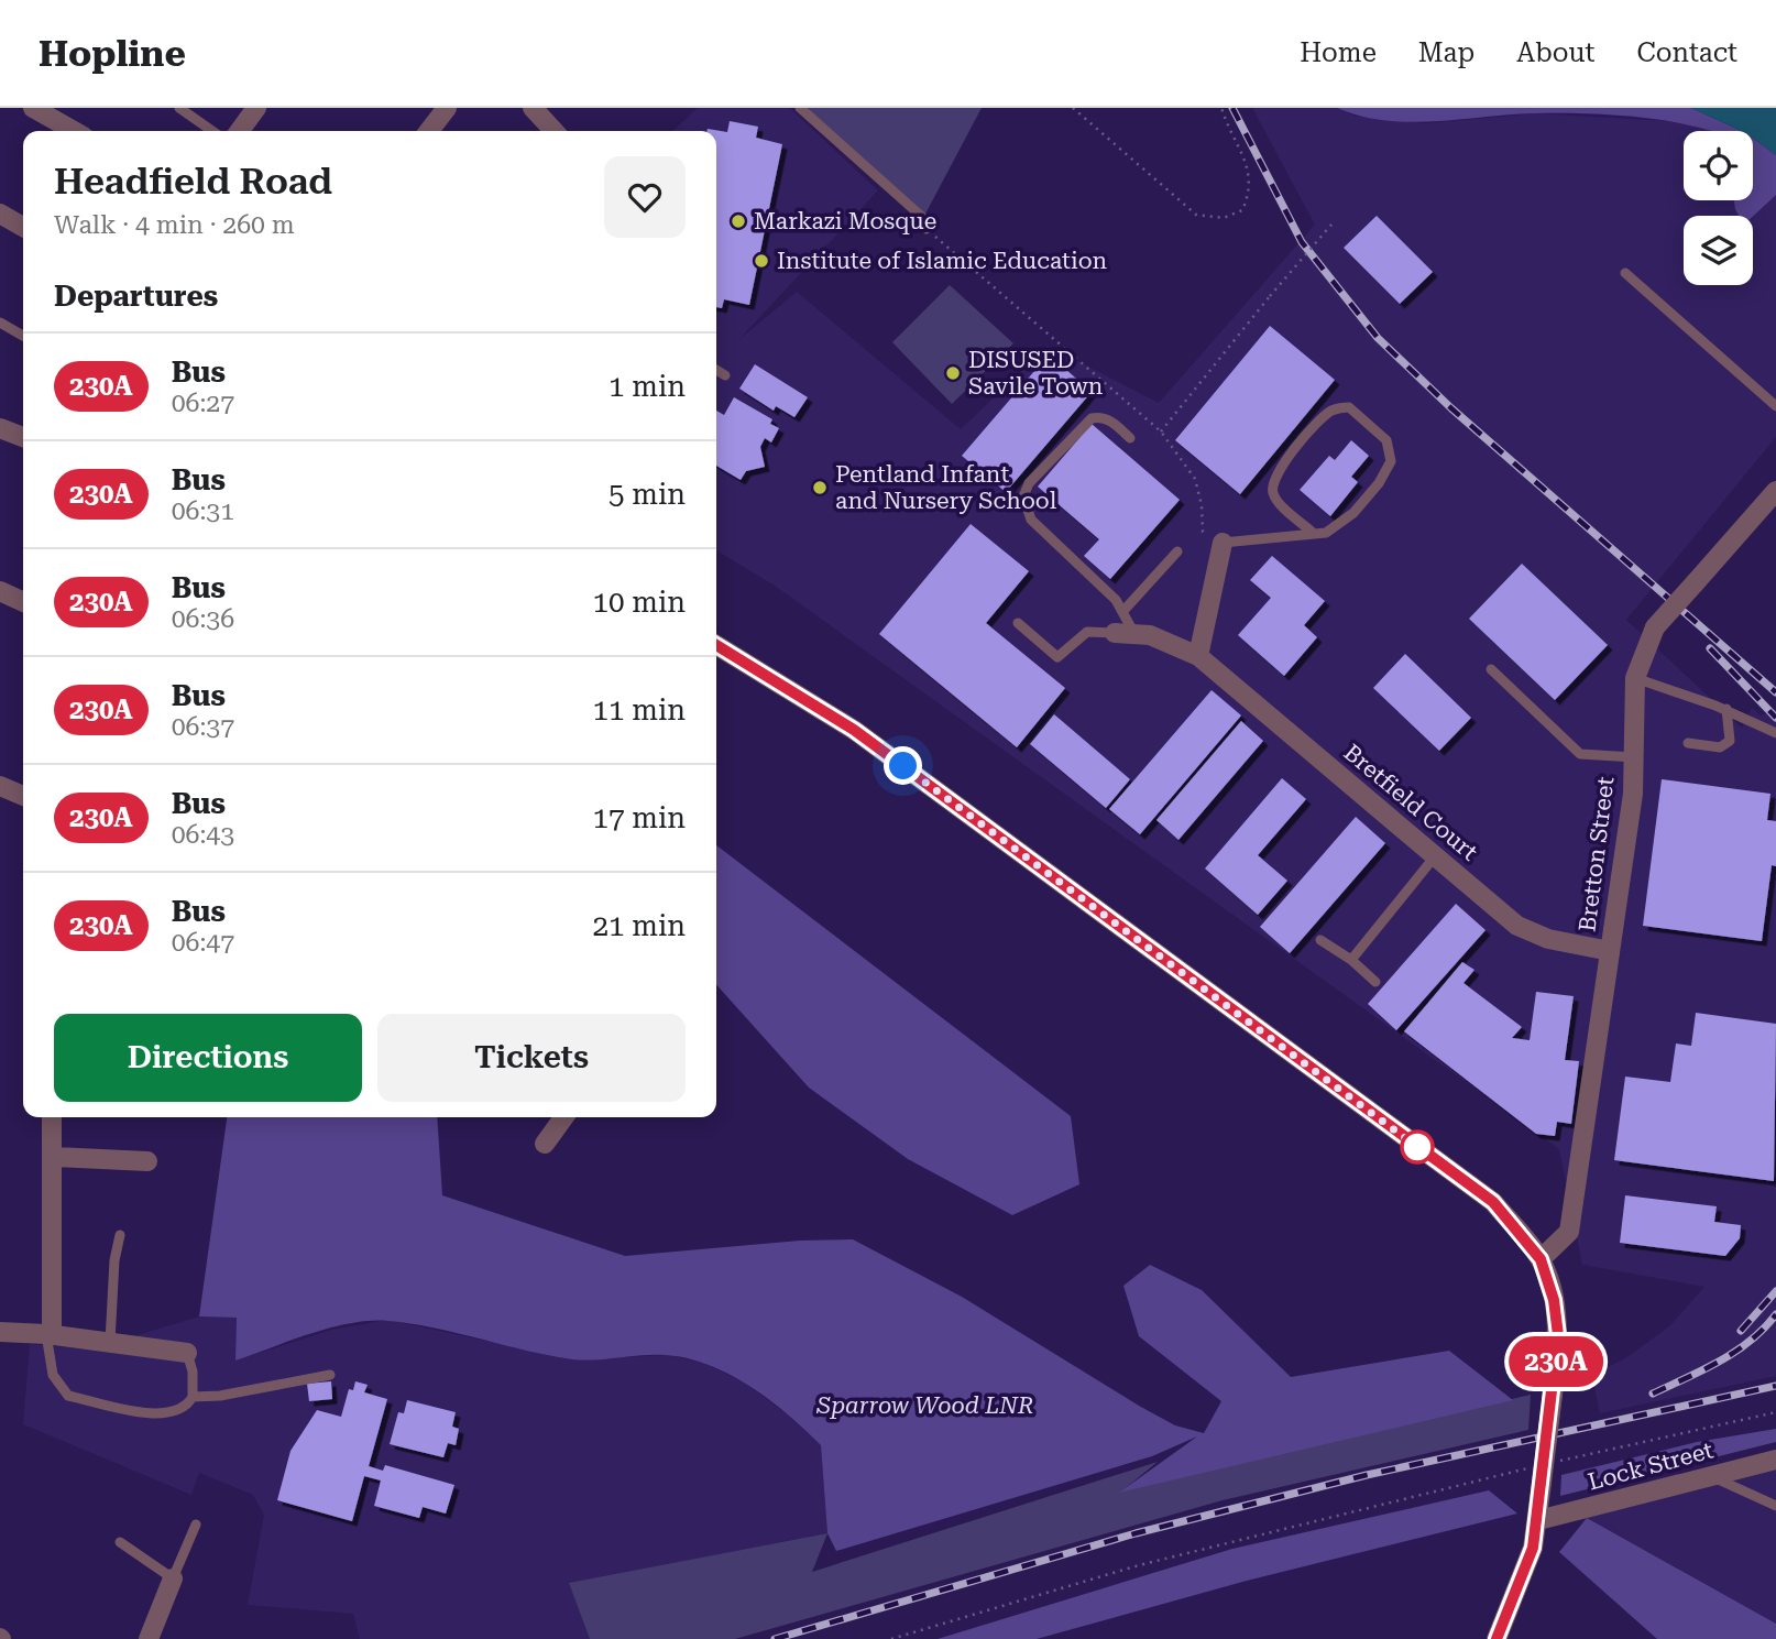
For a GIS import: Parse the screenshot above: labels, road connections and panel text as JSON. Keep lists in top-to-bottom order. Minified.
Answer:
{"streets":{"street":["Bretfield Court","Bretton Street","Lock Street"]},"crossings":[["Bretfield Court","Bretton Street"]],"parks":["Sparrow Wood LNR"],"places":["Markazi Mosque","Institute of Islamic Education","DISUSED Savile Town","Pentland Infant and Nursery School"],"lines":["bus line 230A"],"page":{"header":"Hopline","nav":["Home","Map","About","Contact"],"on_map":"230A","heading":[["Headfield Road","Walk · 4 min · 260 m"],"Departures"],"list":[{"mark":"230A","name":"Bus","note":"06:27","value":"1 min"},{"mark":"230A","name":"Bus","note":"06:31","value":"5 min"},{"mark":"230A","name":"Bus","note":"06:36","value":"10 min"},{"mark":"230A","name":"Bus","note":"06:37","value":"11 min"},{"mark":"230A","name":"Bus","note":"06:43","value":"17 min"},{"mark":"230A","name":"Bus","note":"06:47","value":"21 min"}],"buttons":["Directions","Tickets"]}}
